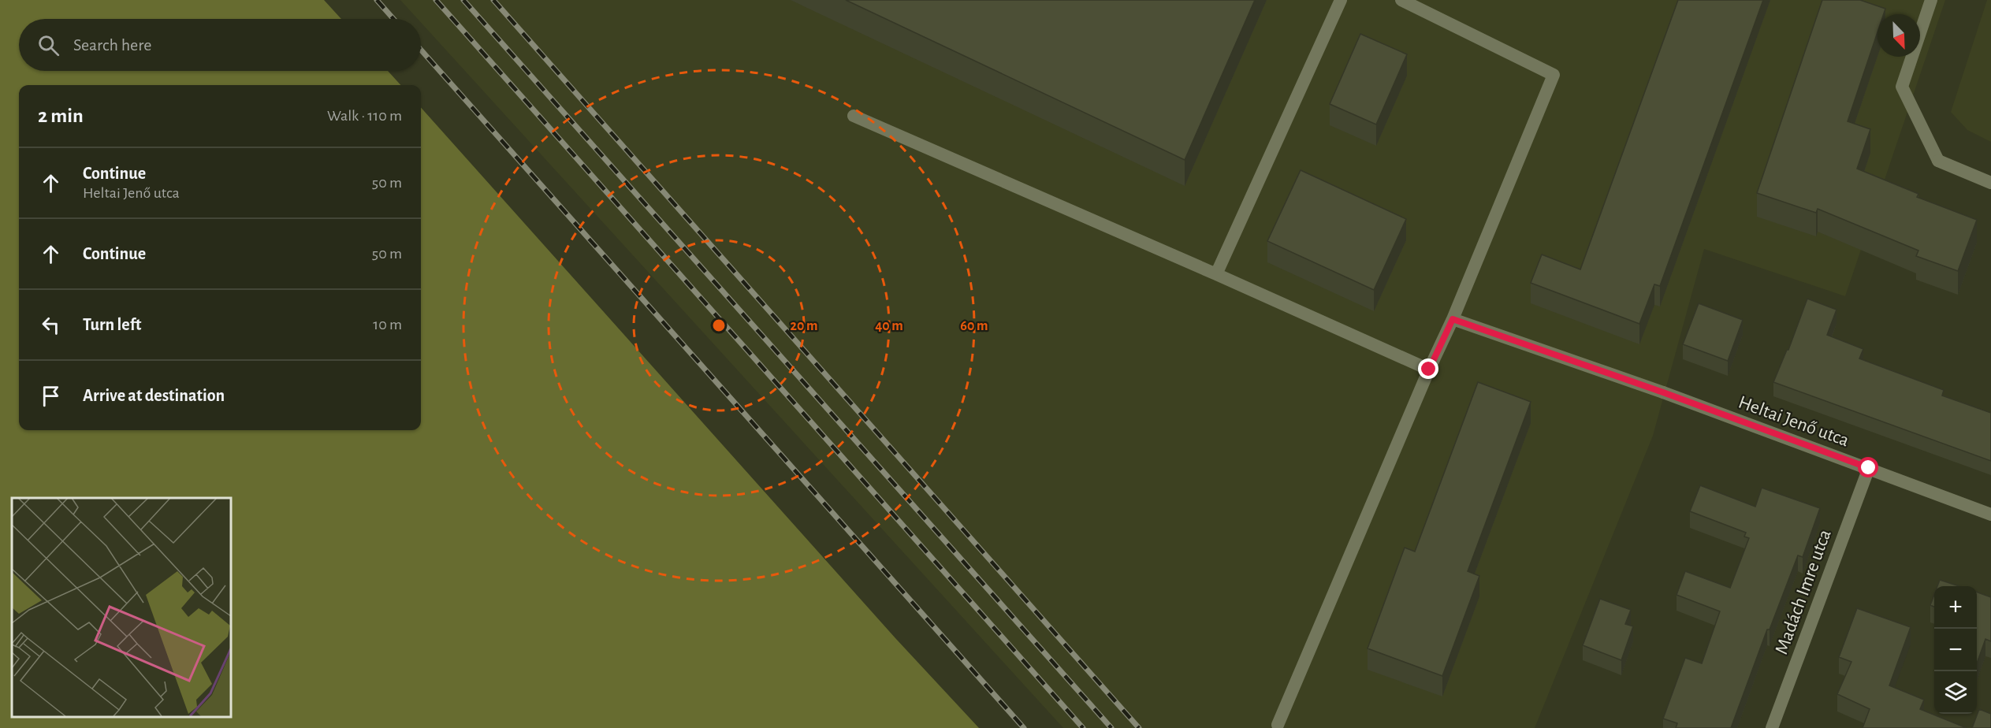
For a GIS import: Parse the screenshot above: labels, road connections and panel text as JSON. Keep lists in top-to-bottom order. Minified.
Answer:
{"streets":{"street":["Heltai Jenő utca","Madách Imre utca"]},"crossings":[["Heltai Jenő utca","Madách Imre utca"]],"north":"bottom right","page":{"search":"Search here","heading":["2 min","Walk · 110 m"],"list":[["Continue","Heltai Jenő utca","50 m"],["Continue","50 m"],["Turn left","10 m"],"Arrive at destination"],"map_buttons":["+","−"]},"rings":["20 m","40 m","60 m"]}
